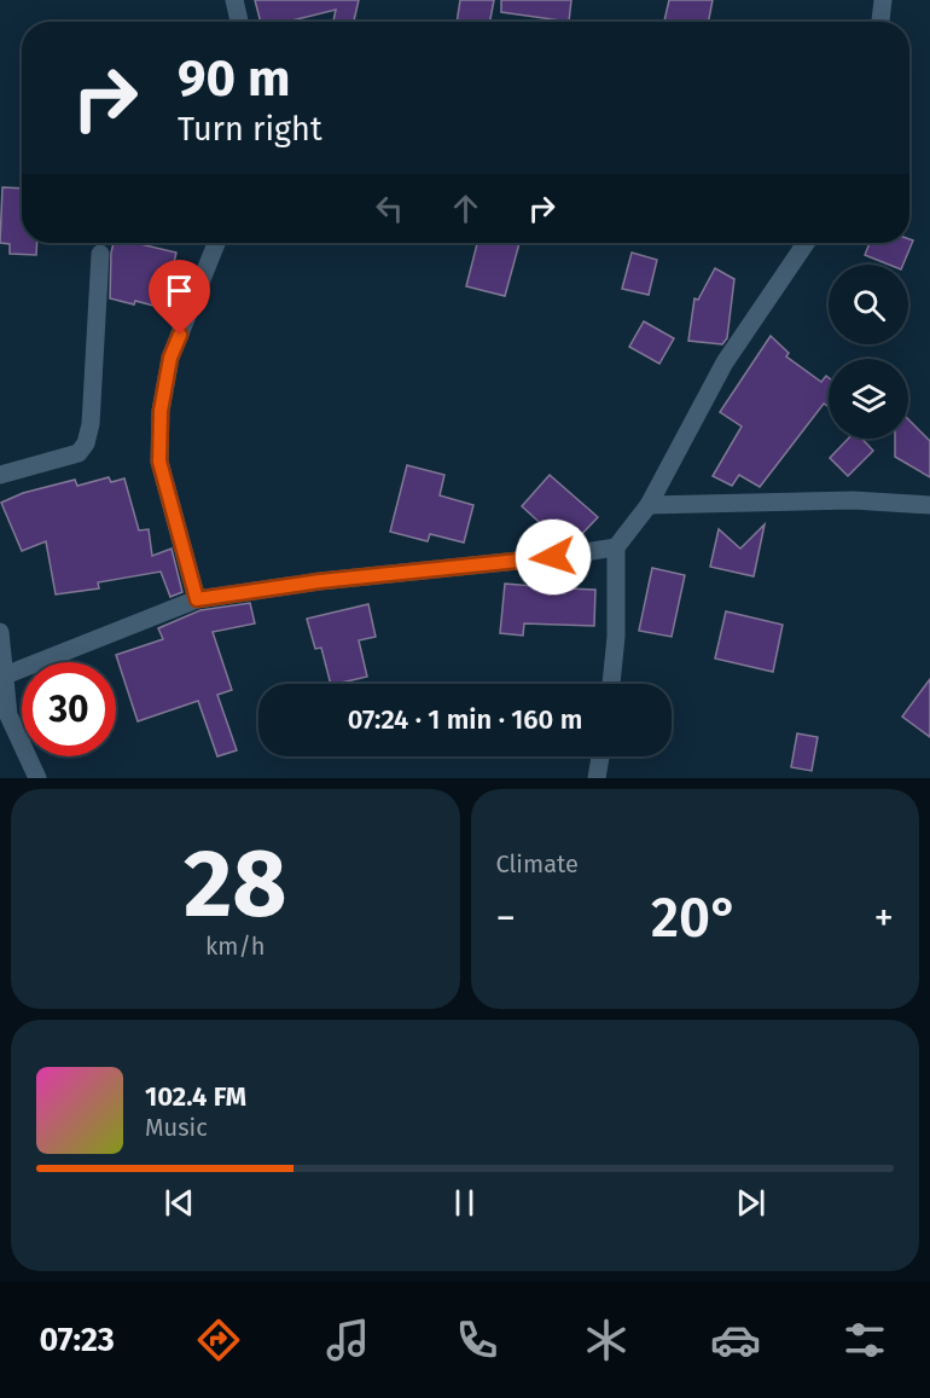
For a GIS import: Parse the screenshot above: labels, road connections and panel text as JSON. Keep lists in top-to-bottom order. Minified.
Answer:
{"page":{"turn":["90 m","Turn right"],"limit":"30","trip":"07:24 · 1 min · 160 m","tile":[["28","km/h"],"Climate"],"heat":["−","20°","+"],"song":["102.4 FM","Music"],"tabs":"07:23"}}
